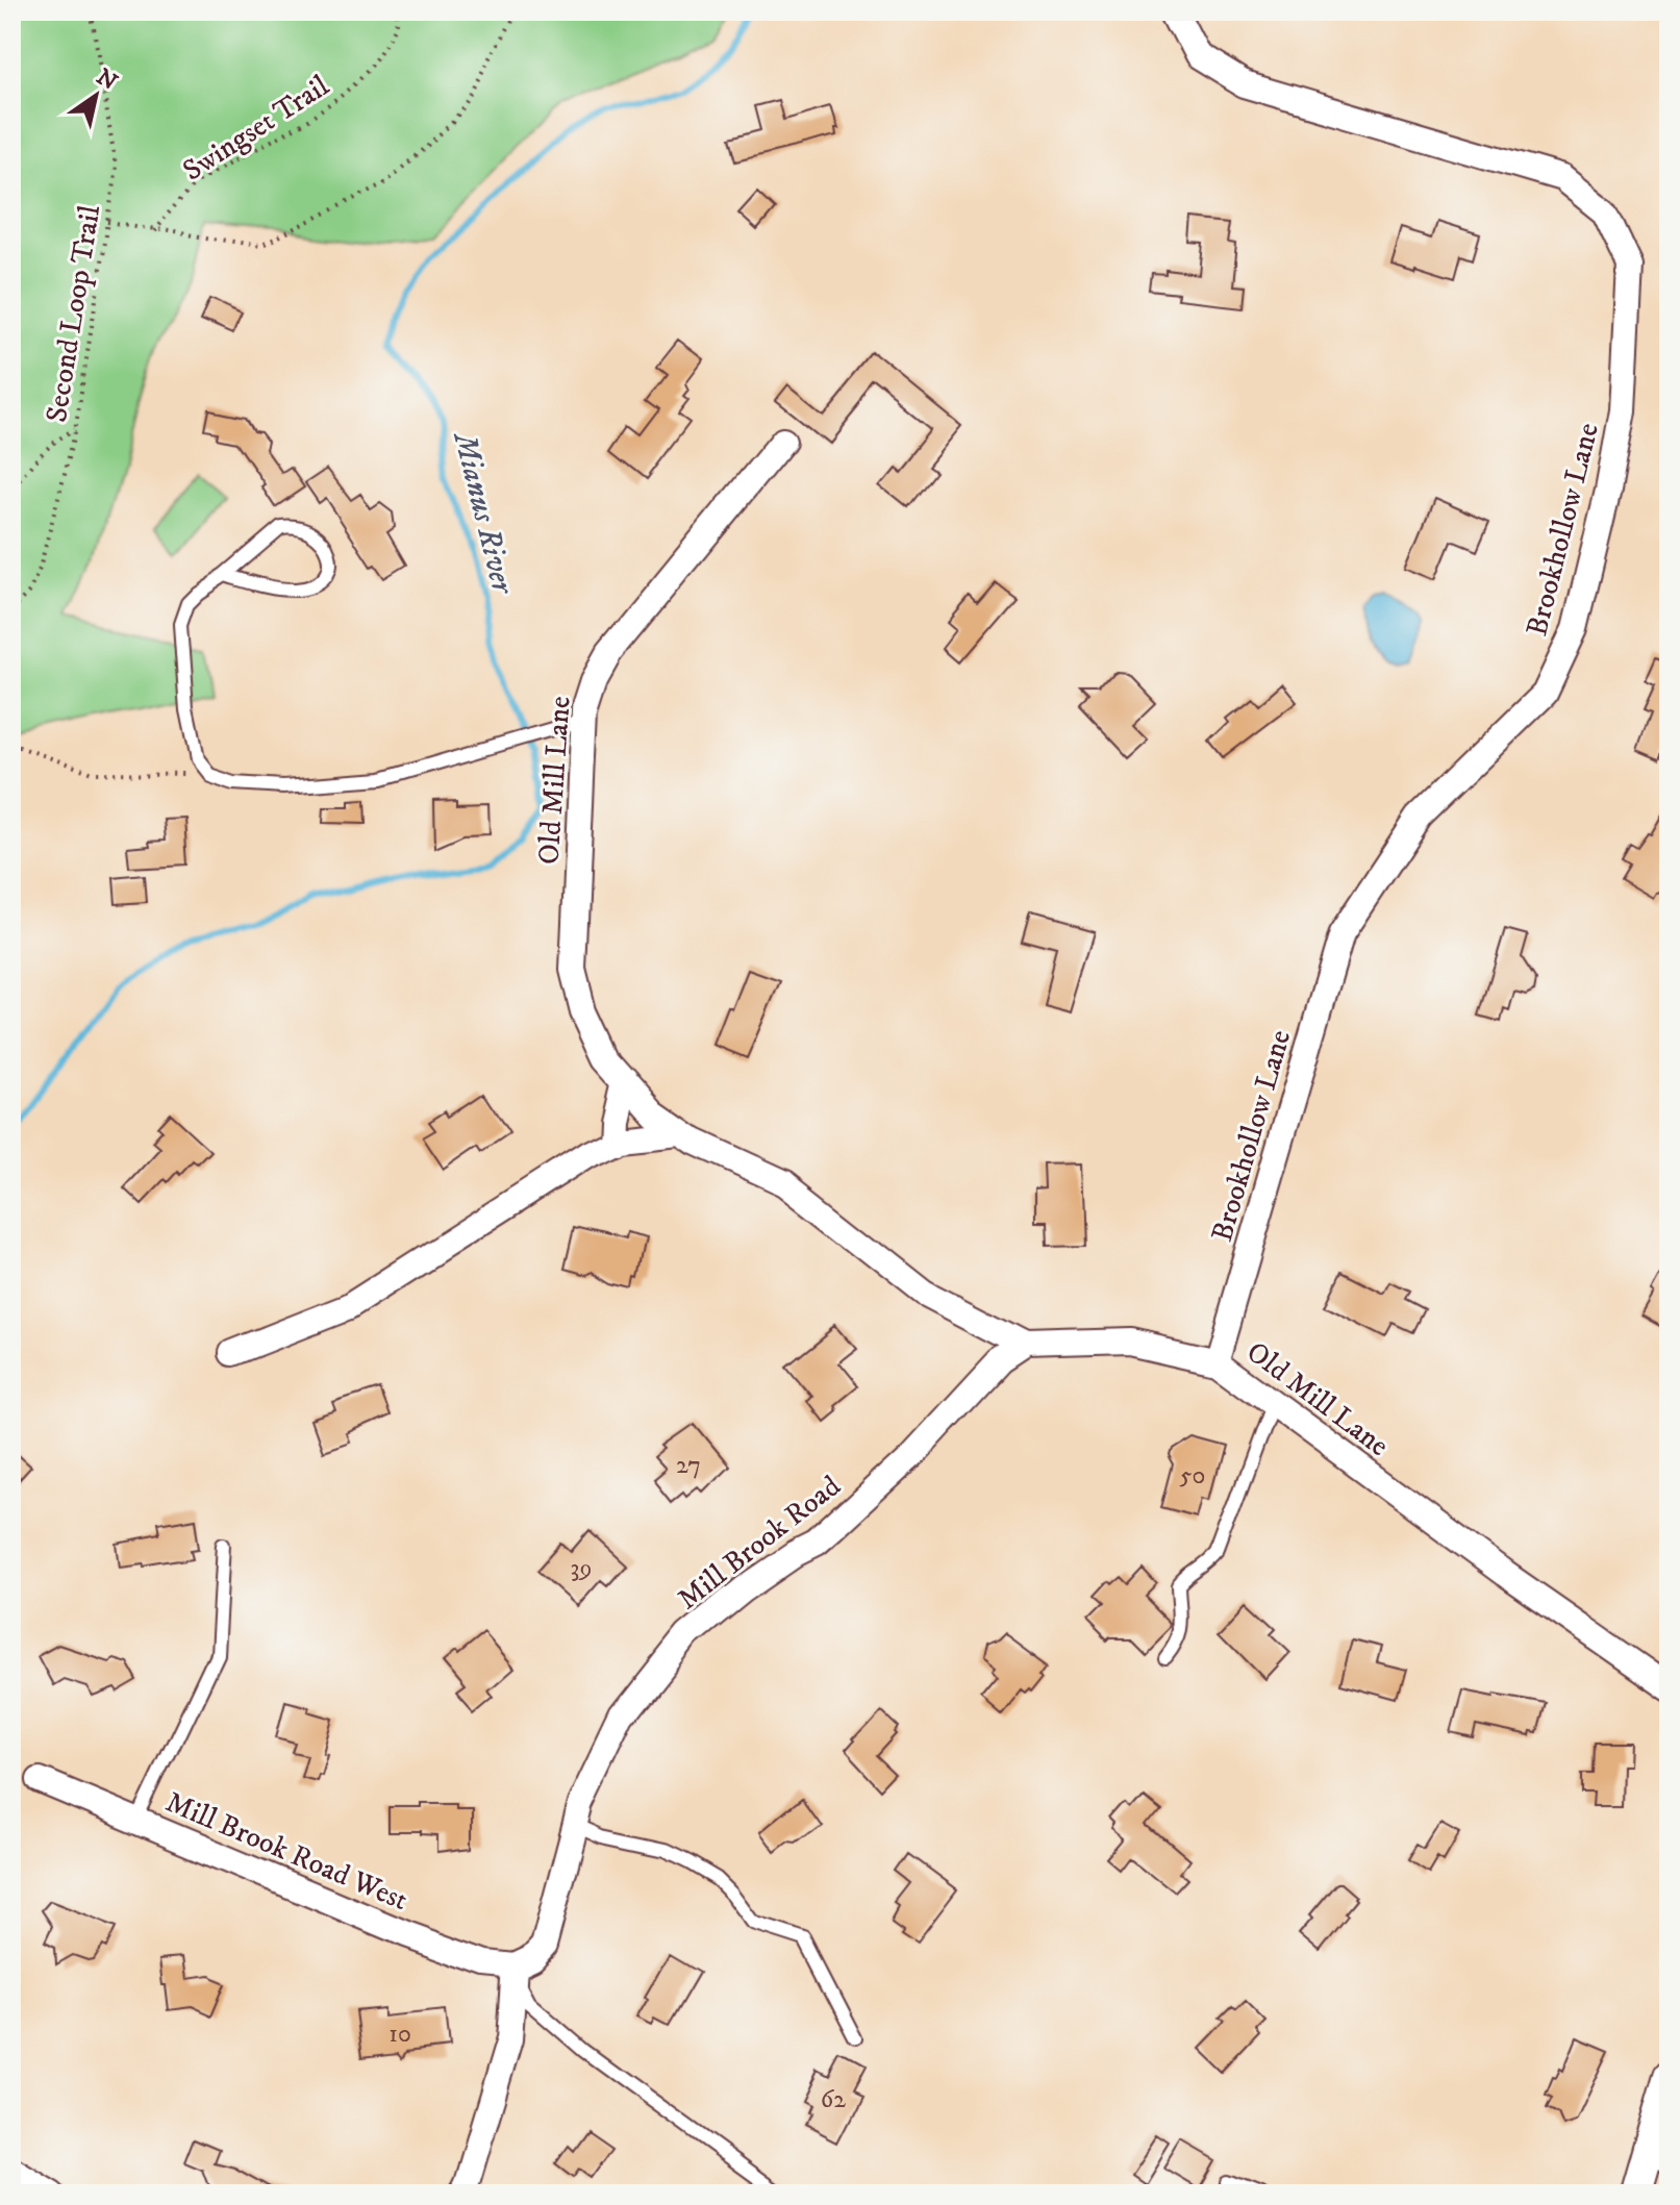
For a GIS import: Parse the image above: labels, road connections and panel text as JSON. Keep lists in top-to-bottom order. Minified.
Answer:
{"streets":{"street":["Brookhollow Lane","Old Mill Lane","Mill Brook Road","Mill Brook Road West"],"path":["Swingset Trail","Second Loop Trail"]},"crossings":[["Brookhollow Lane","Old Mill Lane"],["Old Mill Lane","Mill Brook Road"],["Mill Brook Road","Mill Brook Road West"]],"water":["Mianus River"],"house_numbers":["27","50","39","10","62"],"north":"top right"}
